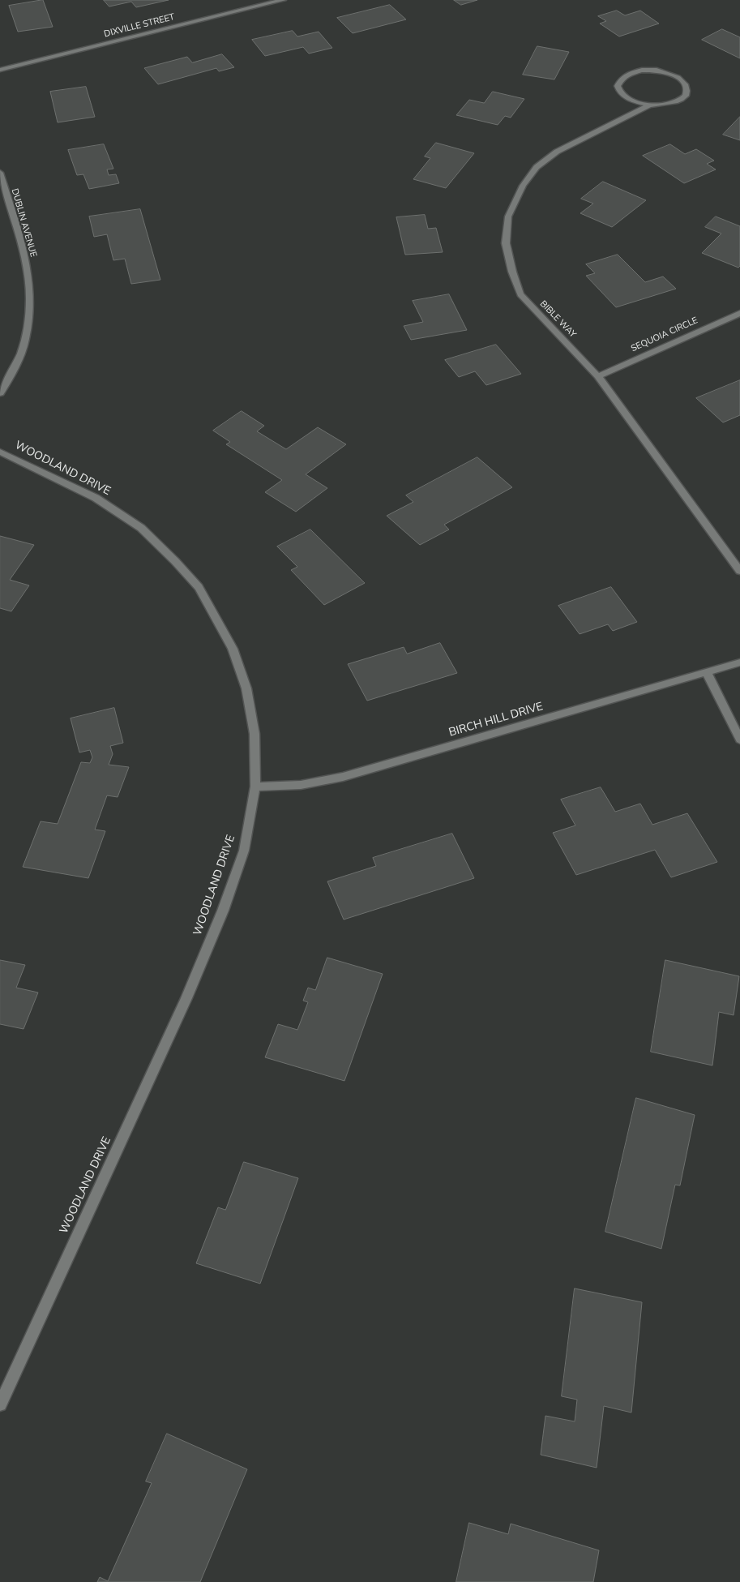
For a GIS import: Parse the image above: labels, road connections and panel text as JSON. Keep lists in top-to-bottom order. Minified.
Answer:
{"streets":{"street":["DIXVILLE STREET","DUBLIN AVENUE","BIBLE WAY","SEQUOIA CIRCLE","WOODLAND DRIVE","BIRCH HILL DRIVE"]},"crossings":[["BIBLE WAY","SEQUOIA CIRCLE"],["WOODLAND DRIVE","BIRCH HILL DRIVE"]]}
